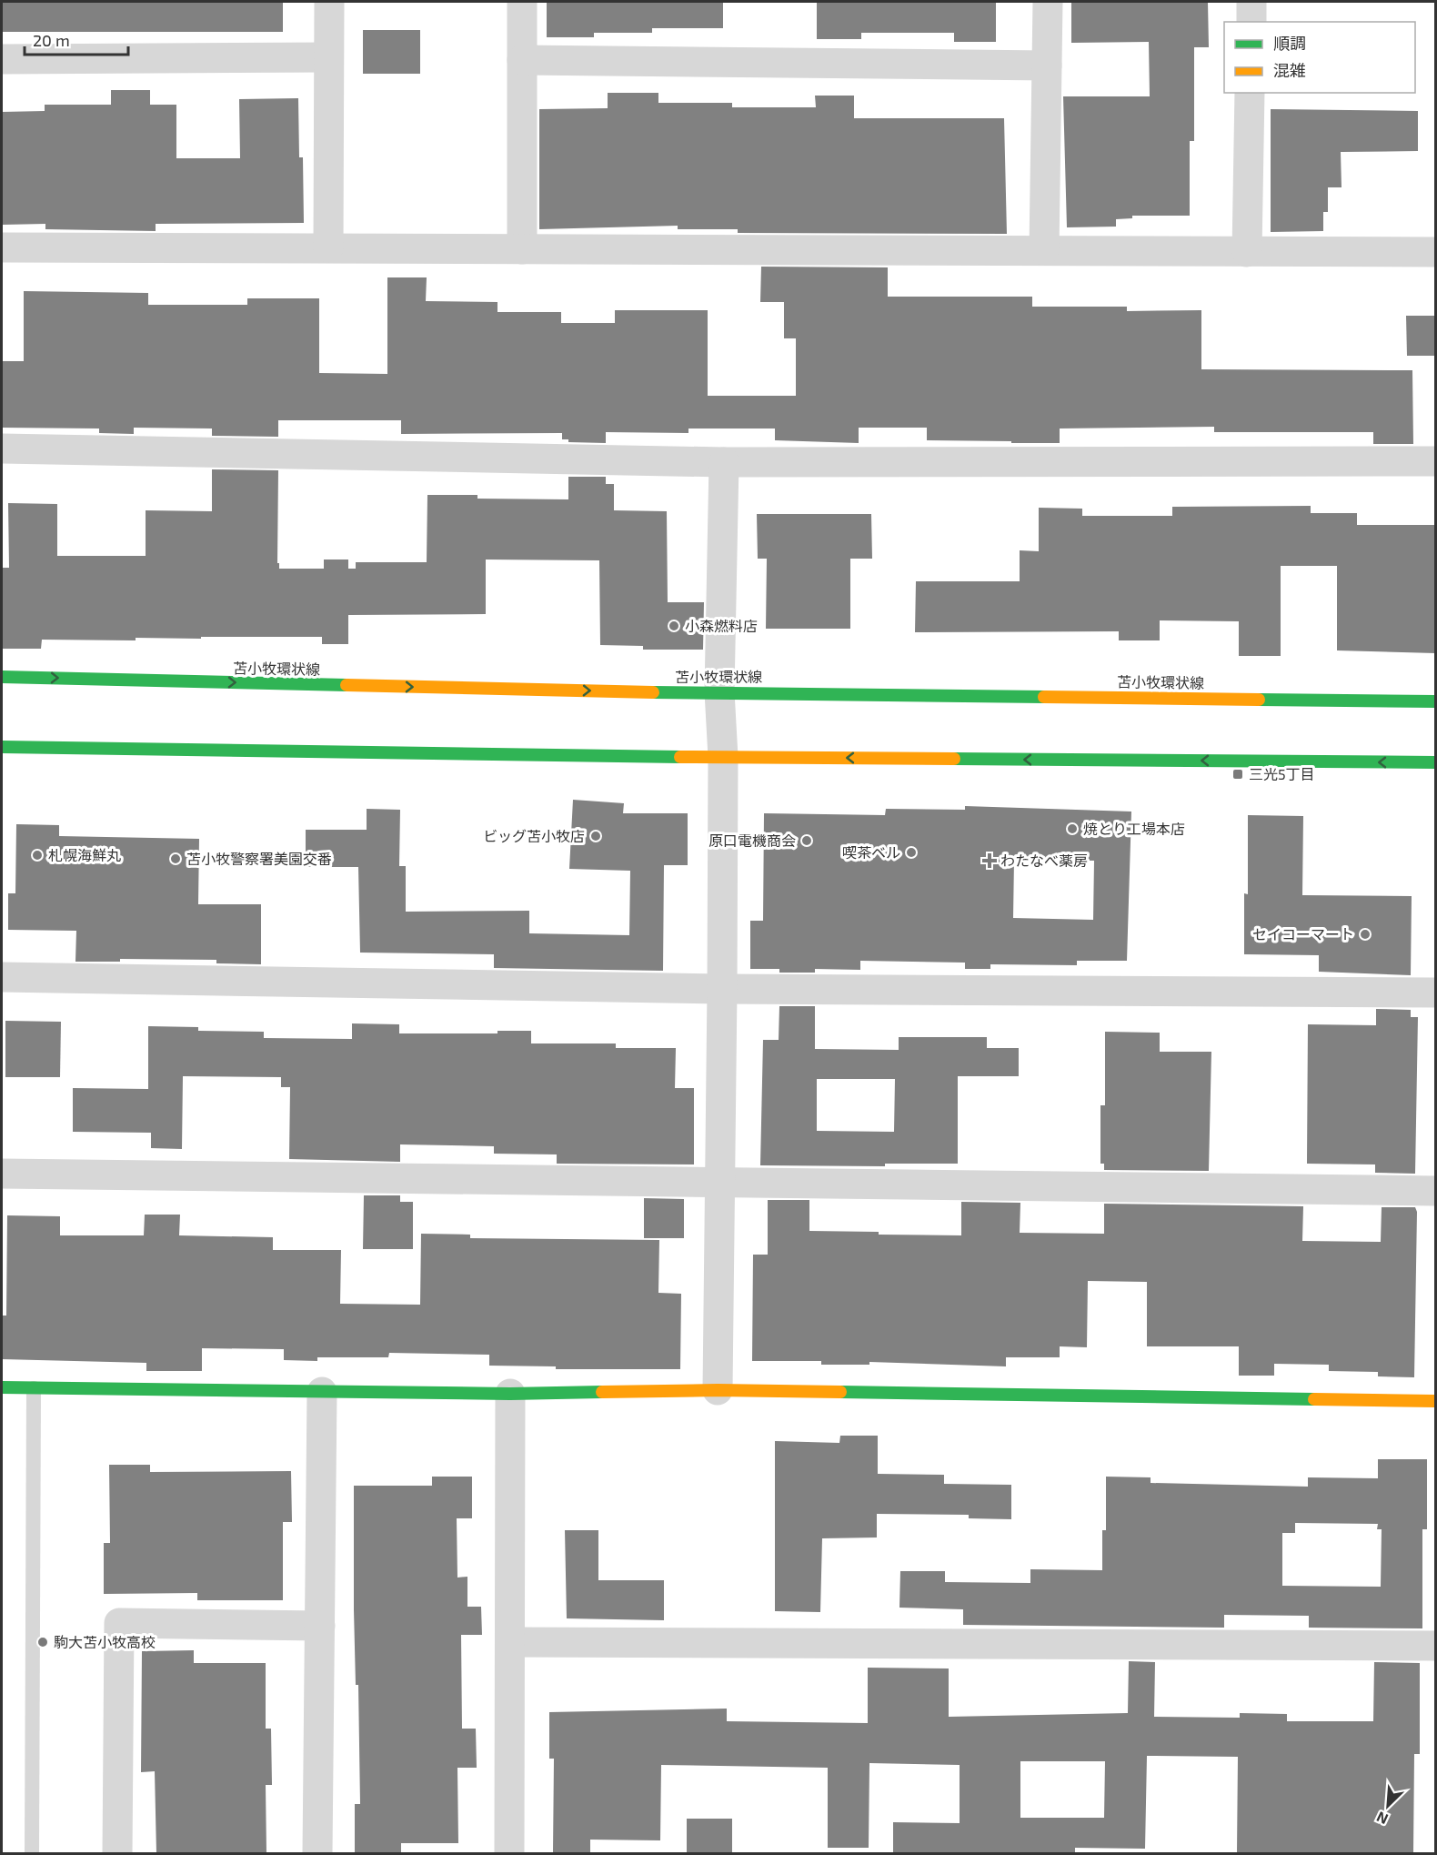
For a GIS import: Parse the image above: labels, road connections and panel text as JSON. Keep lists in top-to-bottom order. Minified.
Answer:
{"streets":{"main road":["苫小牧環状線"]},"places":{"other":["小森燃料店","焼とり工場本店","ビッグ苫小牧店","原口電機商会","喫茶ベル","札幌海鮮丸","苫小牧警察署美園交番","セイコーマート","駒大苫小牧高校"],"transit":["三光5丁目"],"health":["わたなべ薬房"]},"legend":["順調","混雑"],"scale_bar":"20 m","north":"bottom left"}
